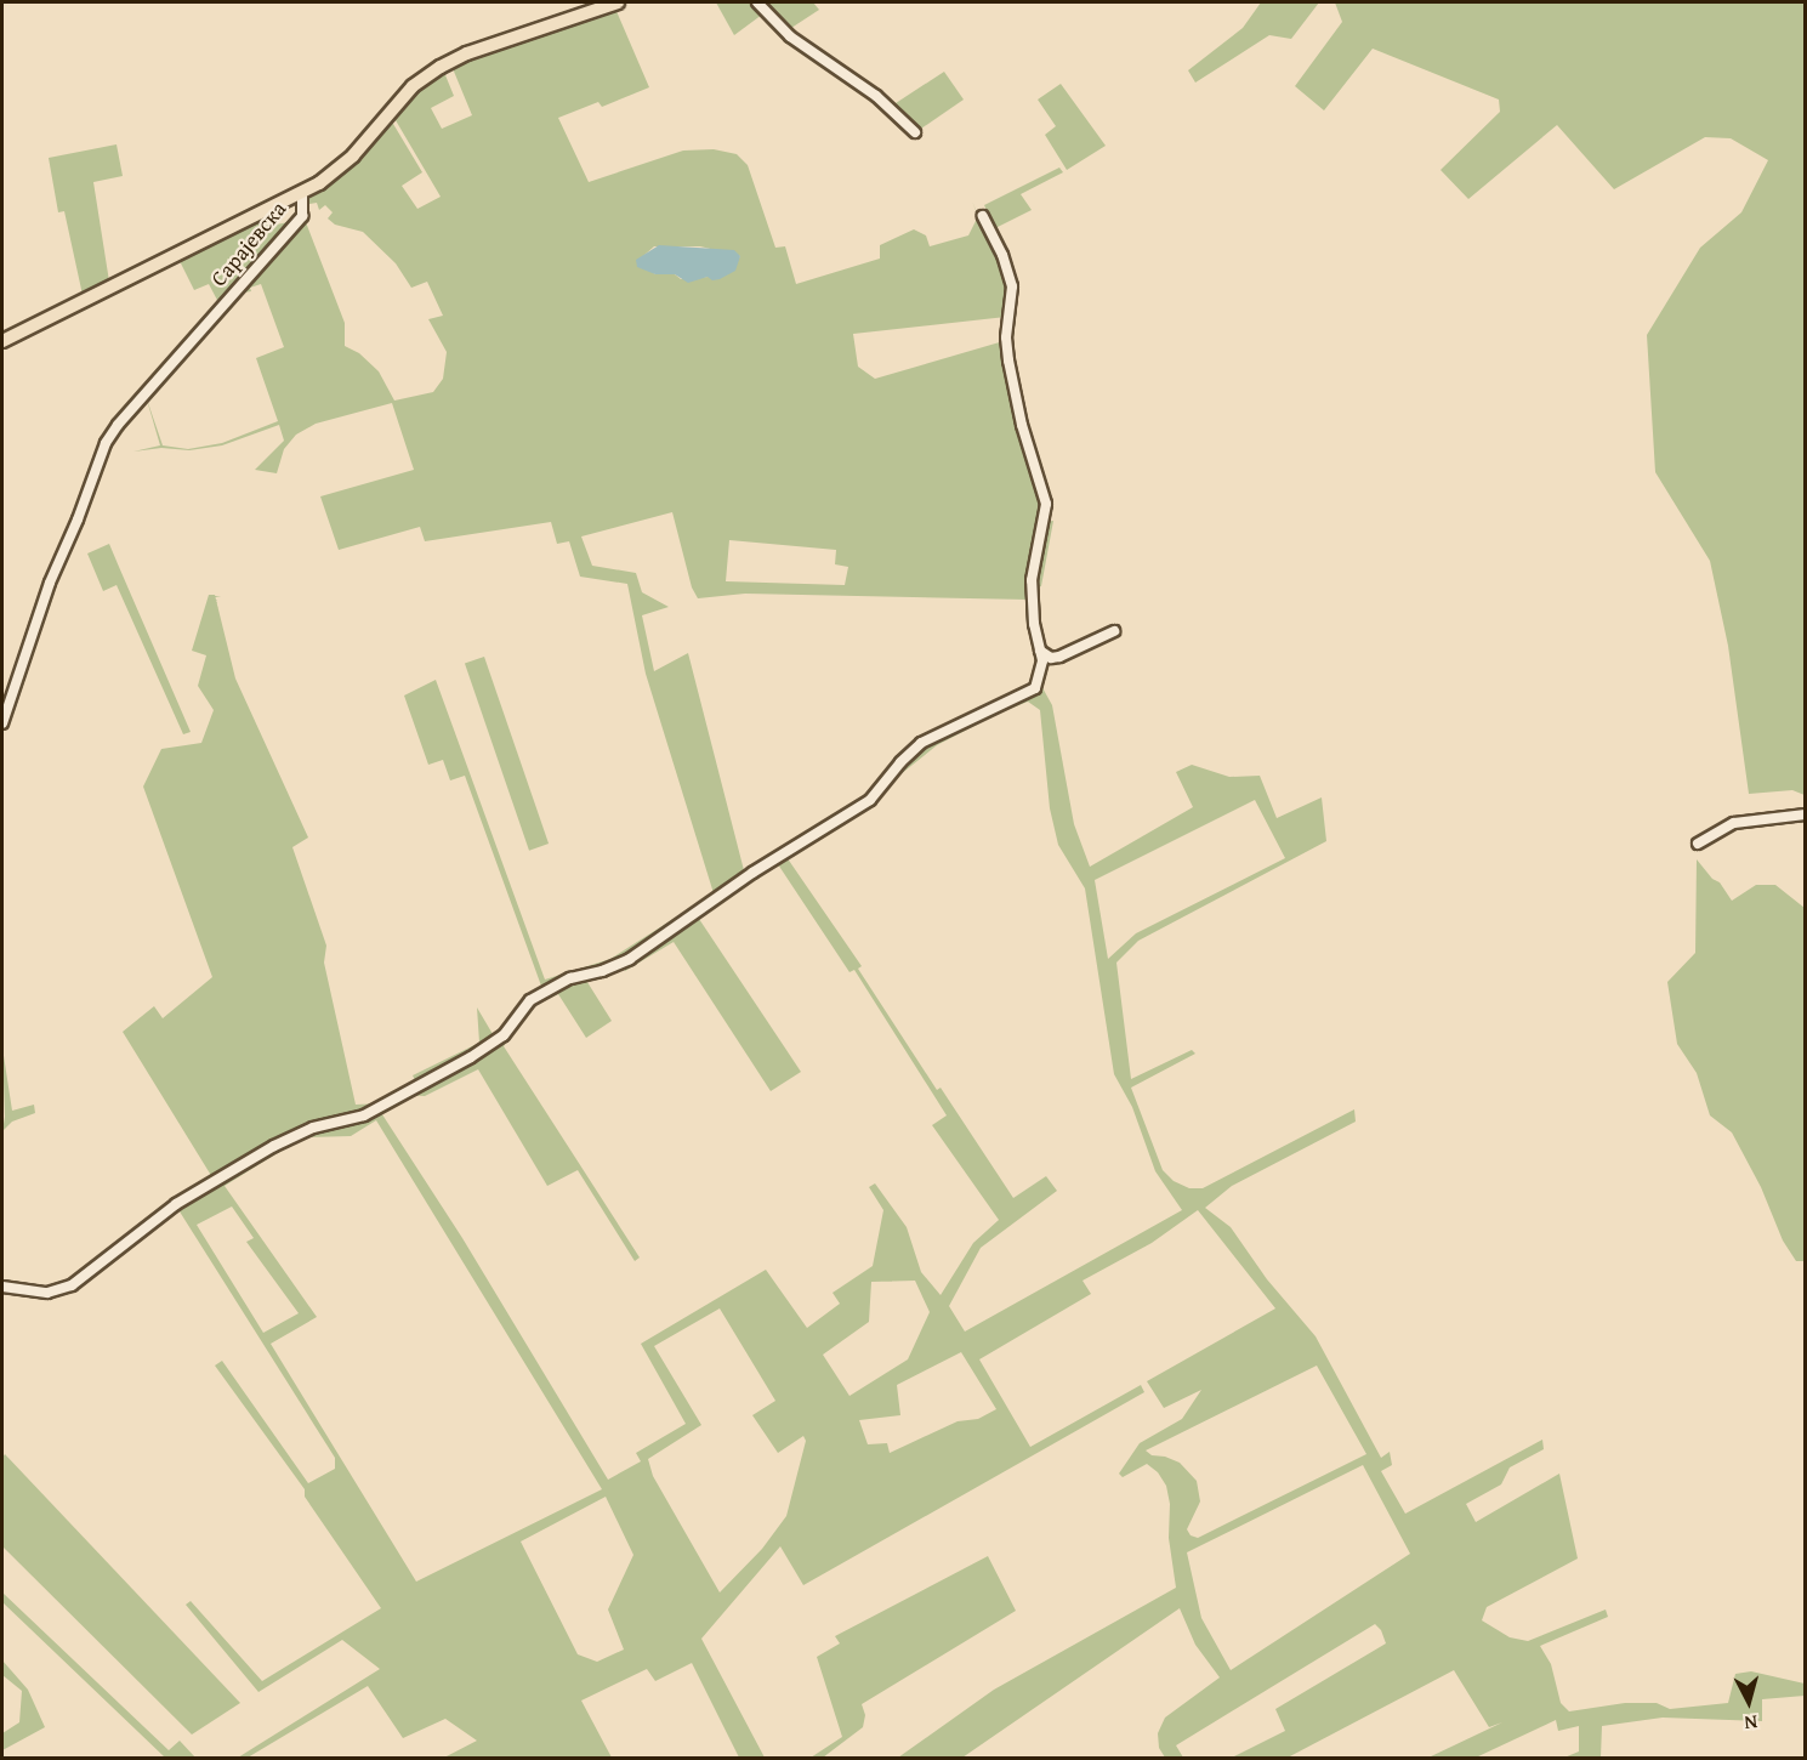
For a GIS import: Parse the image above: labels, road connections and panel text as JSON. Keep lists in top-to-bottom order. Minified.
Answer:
{"streets":{"main road":["Сарајевска"]},"north":"bottom"}
